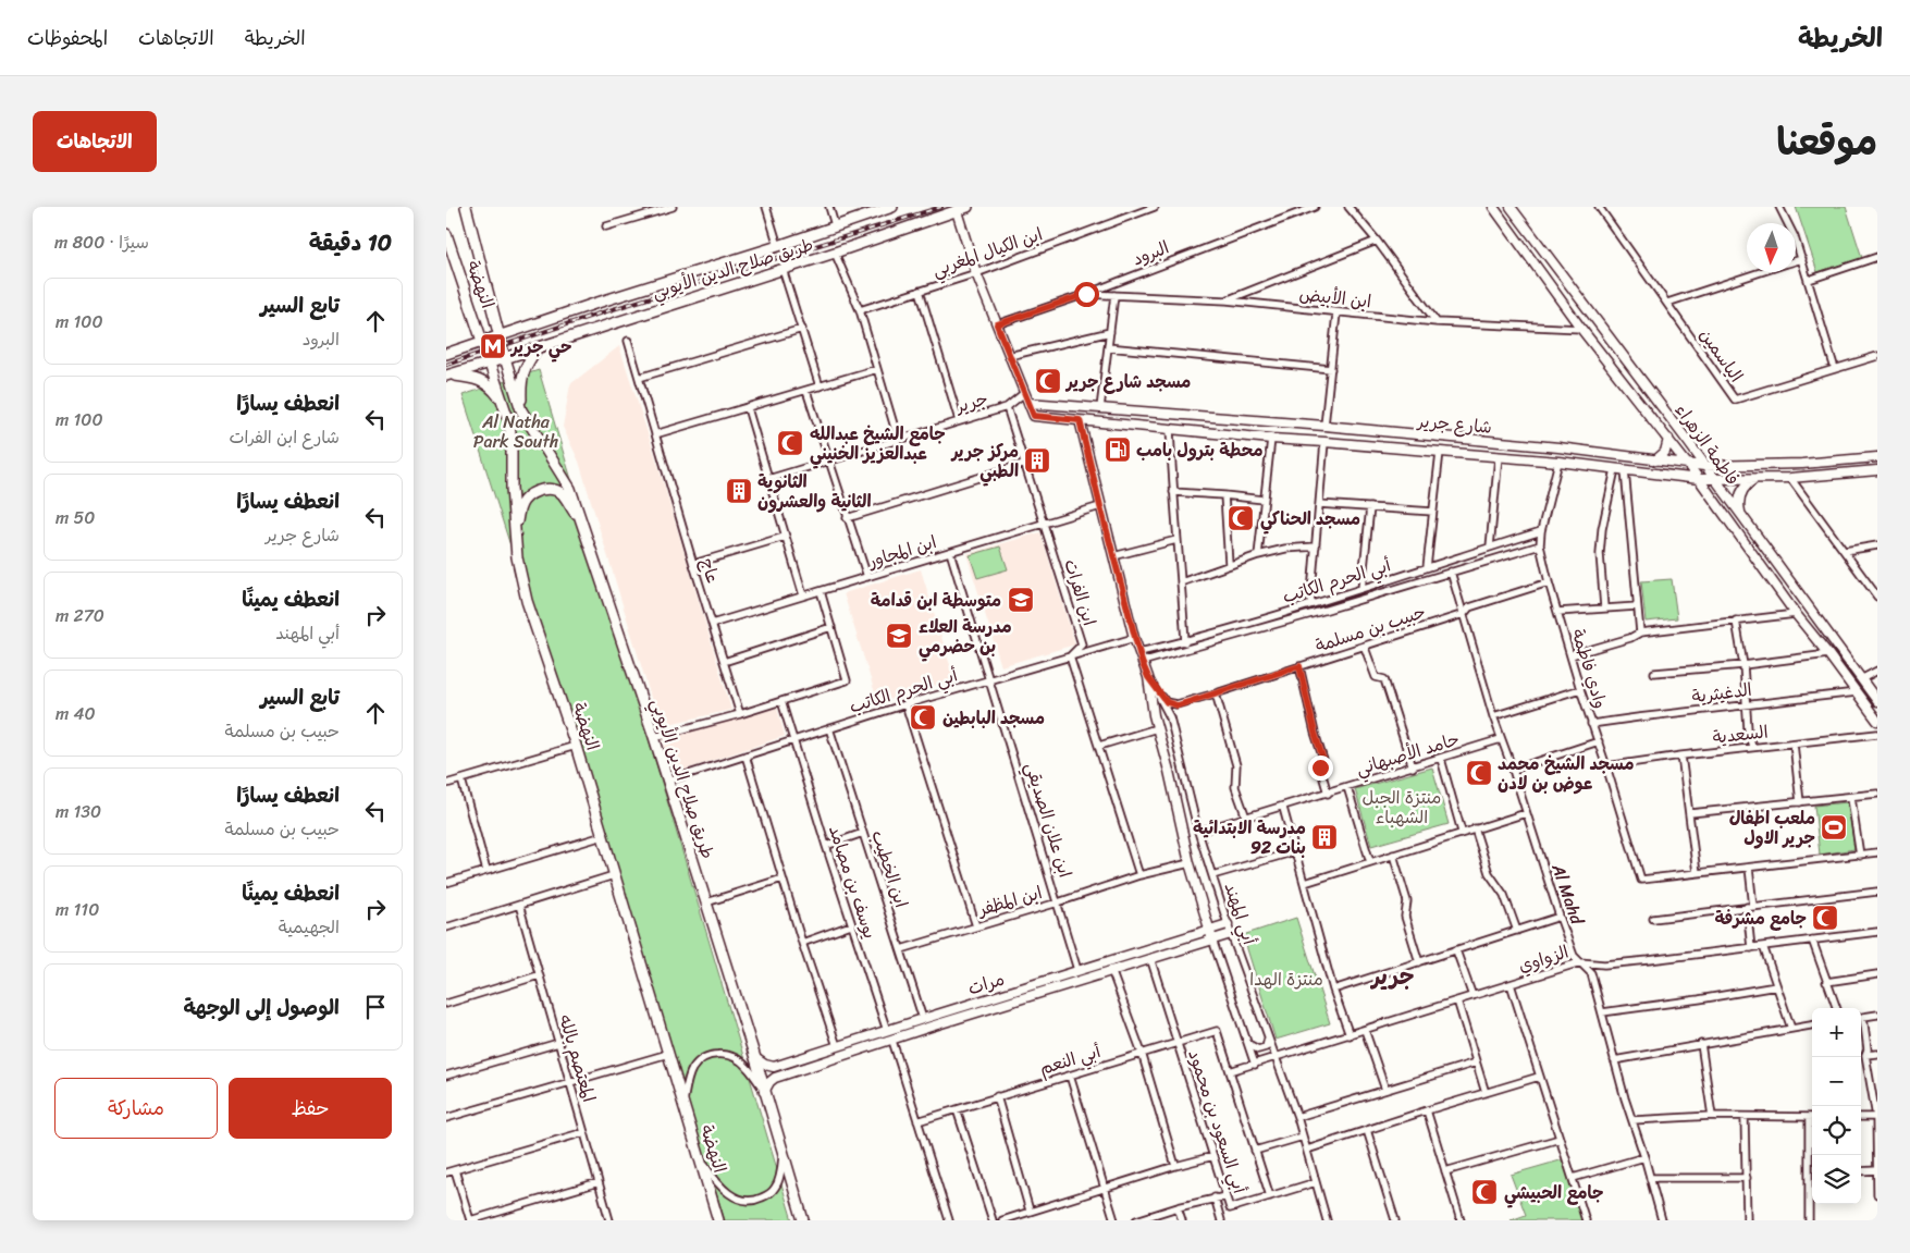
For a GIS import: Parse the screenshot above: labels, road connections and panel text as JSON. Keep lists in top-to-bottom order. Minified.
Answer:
{"streets":{"main road":["طريق صلاح الدين الأيوبي","النهضة","شارع جرير","فاطمة الزهراء","أبي المهند","مرات"],"street":["ابن الكيال المغربي","البرود","ابن الأبيض","الياسمين","جرير","ابن المجاور","عاج","أبي الحرم الكاتب","ابن الفرات","حبيب بن مسلمة","وادي فاطمة","الدغيثرية","السعدية","حامد الأصبهاني","ابن علان الصديقي","ابن الخطيب","يوسف بن مصامد","Al Mahd","ابن المظفر","الزواوي","المعتصم بالله","أبي النعم","أبي السعود بن محمود"]},"crossings":[["البرود","ابن الأبيض"],["طريق صلاح الدين الأيوبي","النهضة"],["طريق صلاح الدين الأيوبي","أبي الحرم الكاتب"],["طريق صلاح الدين الأيوبي","مرات"],["النهضة","مرات"],["جرير","ابن الفرات"],["شارع جرير","فاطمة الزهراء"],["شارع جرير","وادي فاطمة"],["شارع جرير","أبي المهند"],["ابن المجاور","عاج"],["ابن المجاور","ابن الفرات"],["ابن المجاور","ابن علان الصديقي"],["ابن المجاور","أبي المهند"],["أبي الحرم الكاتب","ابن الفرات"],["أبي الحرم الكاتب","وادي فاطمة"],["أبي الحرم الكاتب","ابن علان الصديقي"],["أبي الحرم الكاتب","ابن الخطيب"],["أبي الحرم الكاتب","يوسف بن مصامد"],["أبي الحرم الكاتب","Al Mahd"],["أبي الحرم الكاتب","أبي المهند"],["حبيب بن مسلمة","وادي فاطمة"],["حبيب بن مسلمة","Al Mahd"],["حبيب بن مسلمة","أبي المهند"],["وادي فاطمة","الدغيثرية"],["وادي فاطمة","السعدية"],["حامد الأصبهاني","Al Mahd"],["حامد الأصبهاني","أبي المهند"],["ابن علان الصديقي","ابن المظفر"],["ابن علان الصديقي","مرات"],["ابن الخطيب","ابن المظفر"],["ابن الخطيب","مرات"],["يوسف بن مصامد","مرات"],["Al Mahd","الزواوي"],["ابن المظفر","أبي المهند"],["أبي المهند","الزواوي"],["أبي المهند","مرات"],["أبي المهند","أبي السعود بن محمود"],["الزواوي","أبي النعم"],["مرات","أبي السعود بن محمود"],["أبي النعم","أبي السعود بن محمود"]],"districts":["جرير"],"parks":["Al Natha Park South","منتزة الجبل الشهباء","منتزة الهدا"],"places":{"metro station":["حي جرير"],"mosque":["مسجد شارع جرير","جامع الشيخ عبدالله عبدالعزيز الخنيني","مسجد الحناكي","مسجد البابطين","مسجد الشيخ محمد عوض بن لادن","جامع مشرفة","جامع الحبيشي"],"fuel station":["محطة بترول بامب"],"building":["مركز جرير الطبي","الثانوية الثانية والعشرون","مدرسة الابتدائية 92 بنات"],"school or university":["متوسطة ابن قدامة","مدرسة العلاء بن حضرمي"],"sports":["ملعب اطفال جرير الاول"]},"north":"bottom","page":{"header":"الخريطة","nav":["الخريطة","الاتجاهات","المحفوظات"],"title":"موقعنا","buttons":["الاتجاهات",["حفظ","مشاركة"]],"heading":["10 دقيقة","سيرًا · 800 m"],"list":[["تابع السير","البرود","100 m"],["انعطف يسارًا","شارع ابن الفرات","100 m"],["انعطف يسارًا","شارع جرير","50 m"],["انعطف يمينًا","أبي المهند","270 m"],["تابع السير","حبيب بن مسلمة","40 m"],["انعطف يسارًا","حبيب بن مسلمة","130 m"],["انعطف يمينًا","الجهيمية","110 m"],"الوصول إلى الوجهة"],"map_buttons":["+","−"]}}
